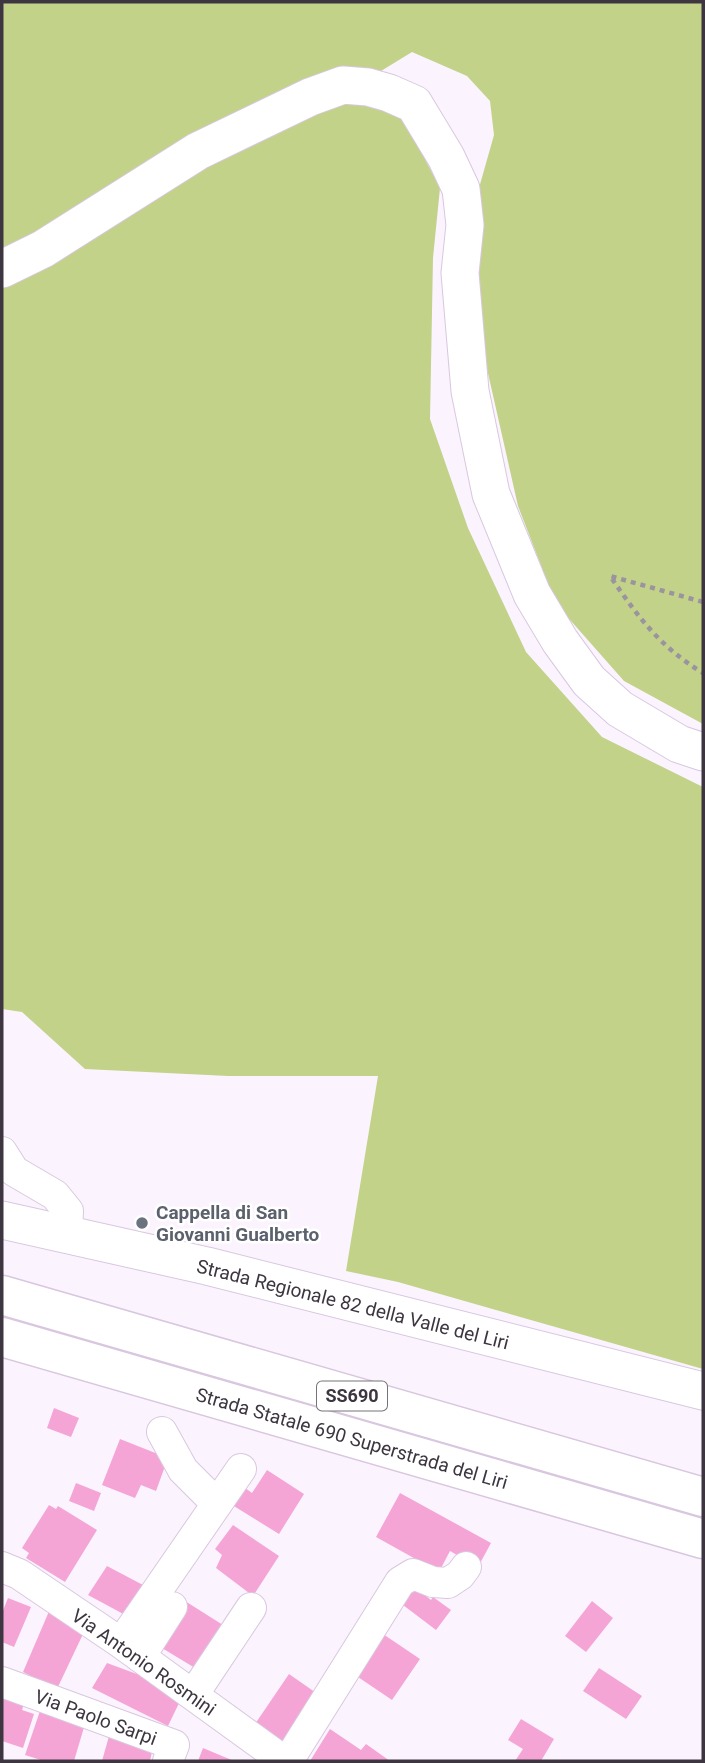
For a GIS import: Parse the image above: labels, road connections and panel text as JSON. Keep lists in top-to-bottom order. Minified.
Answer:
{"streets":{"highway":["SS690","Strada Statale 690 Superstrada del Liri"],"main road":["Strada Regionale 82 della Valle del Liri"],"street":["Via Antonio Rosmini","Via Paolo Sarpi"]},"places":["Cappella di San Giovanni Gualberto"]}
